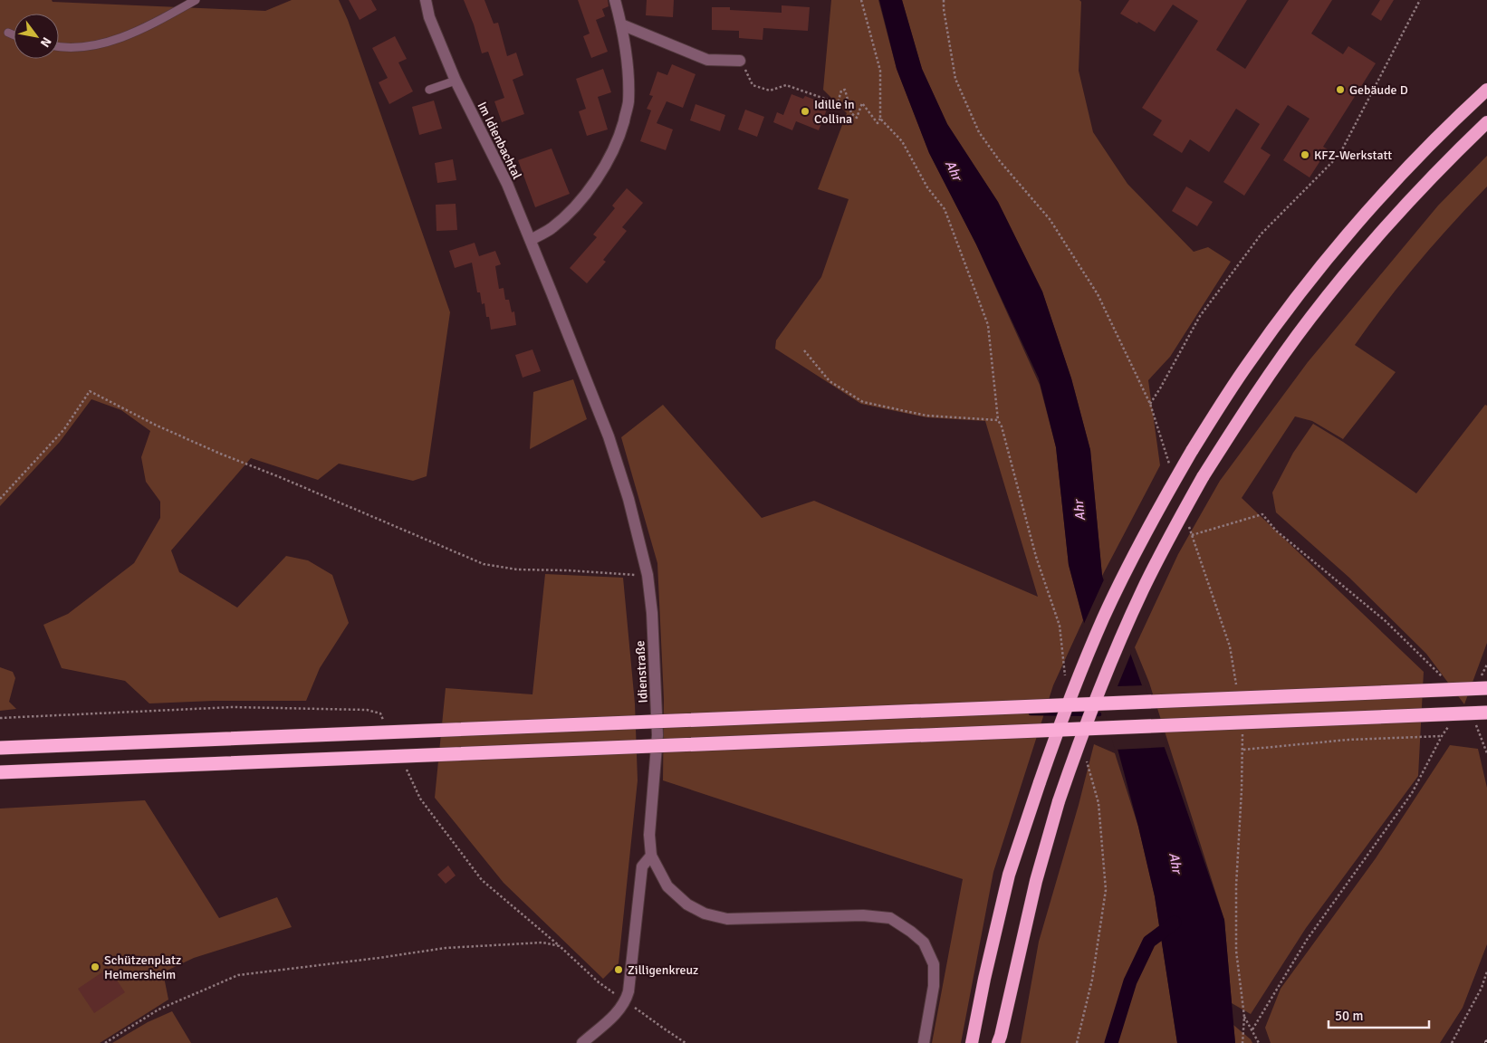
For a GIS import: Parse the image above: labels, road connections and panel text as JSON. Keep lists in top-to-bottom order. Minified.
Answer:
{"streets":{"street":["Im Idienbachtal","Idienstraße"]},"crossings":[["Im Idienbachtal","Idienstraße"]],"water":["Ahr"],"places":["Gebäude D","Idille in Collina","KFZ-Werkstatt","Schützenplatz Heimersheim","Zilligenkreuz"],"scale_bar":"50 m","north":"bottom right"}
